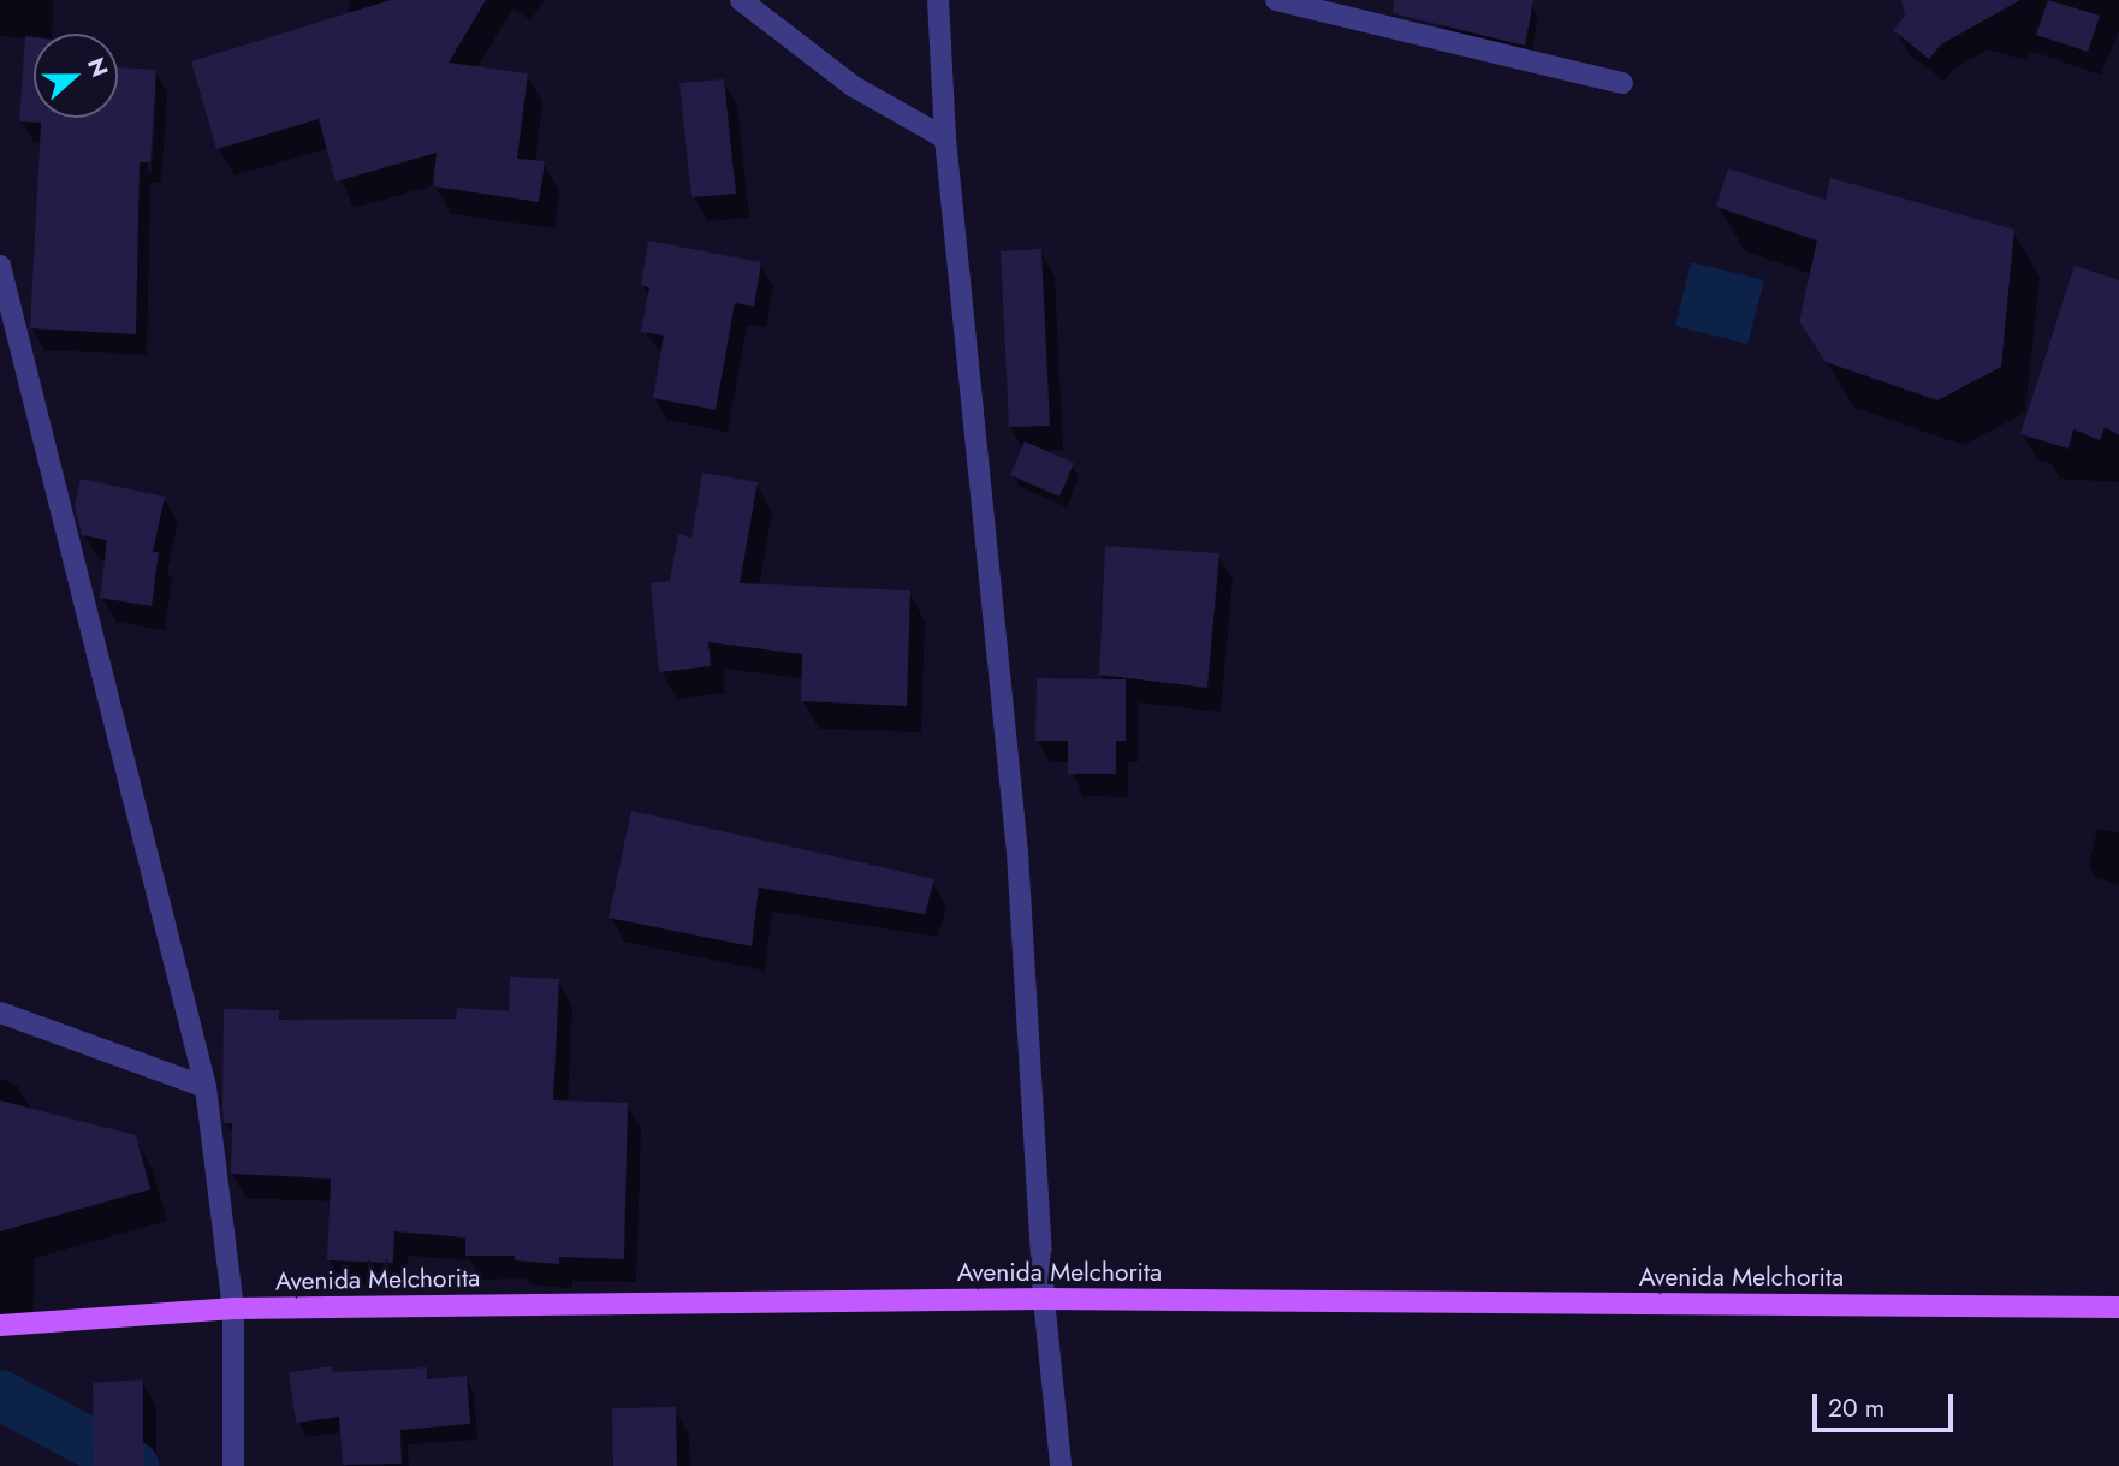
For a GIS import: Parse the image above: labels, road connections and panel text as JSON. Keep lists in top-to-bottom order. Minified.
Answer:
{"streets":{"main road":["Avenida Melchorita"]},"scale_bar":"20 m","north":"right"}
